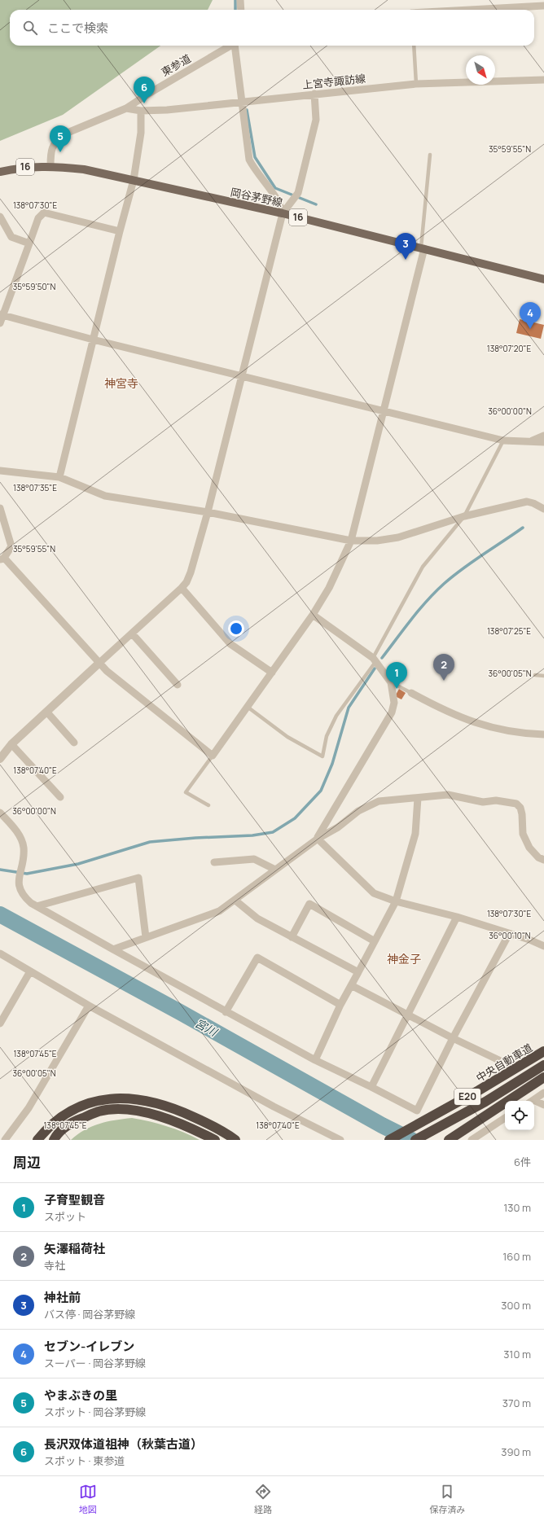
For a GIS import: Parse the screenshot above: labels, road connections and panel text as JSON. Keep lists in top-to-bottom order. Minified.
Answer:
{"streets":{"highway":["中央自動車道","E20"],"main road":["16","岡谷茅野線"],"street":["東参道","上宮寺諏訪線"]},"crossings":[["東参道","上宮寺諏訪線"],["東参道","岡谷茅野線"]],"districts":["神宮寺","神金子"],"water":["宮川"],"north":"bottom right","page":{"search":"ここで検索","pins":["6","5","3","4","2","1"],"heading":["周辺","6件"],"list":[{"mark":"1","name":"子育聖観音","note":"スポット","value":"130 m"},{"mark":"2","name":"矢澤稲荷社","note":"寺社","value":"160 m"},{"mark":"3","name":"神社前","note":"バス停 · 岡谷茅野線","value":"300 m"},{"mark":"4","name":"セブン-イレブン","note":"スーパー · 岡谷茅野線","value":"310 m"},{"mark":"5","name":"やまぶきの里","note":"スポット · 岡谷茅野線","value":"370 m"},{"mark":"6","name":"長沢双体道祖神（秋葉古道）","note":"スポット · 東参道","value":"390 m"}],"nav":["地図","経路","保存済み"]},"coordinates":["35°59'55\"N","138°07'30\"E","35°59'50\"N","138°07'20\"E","36°00'00\"N","138°07'35\"E","138°07'25\"E","36°00'05\"N","138°07'40\"E","36°00'10\"N","138°07'45\"E"]}
